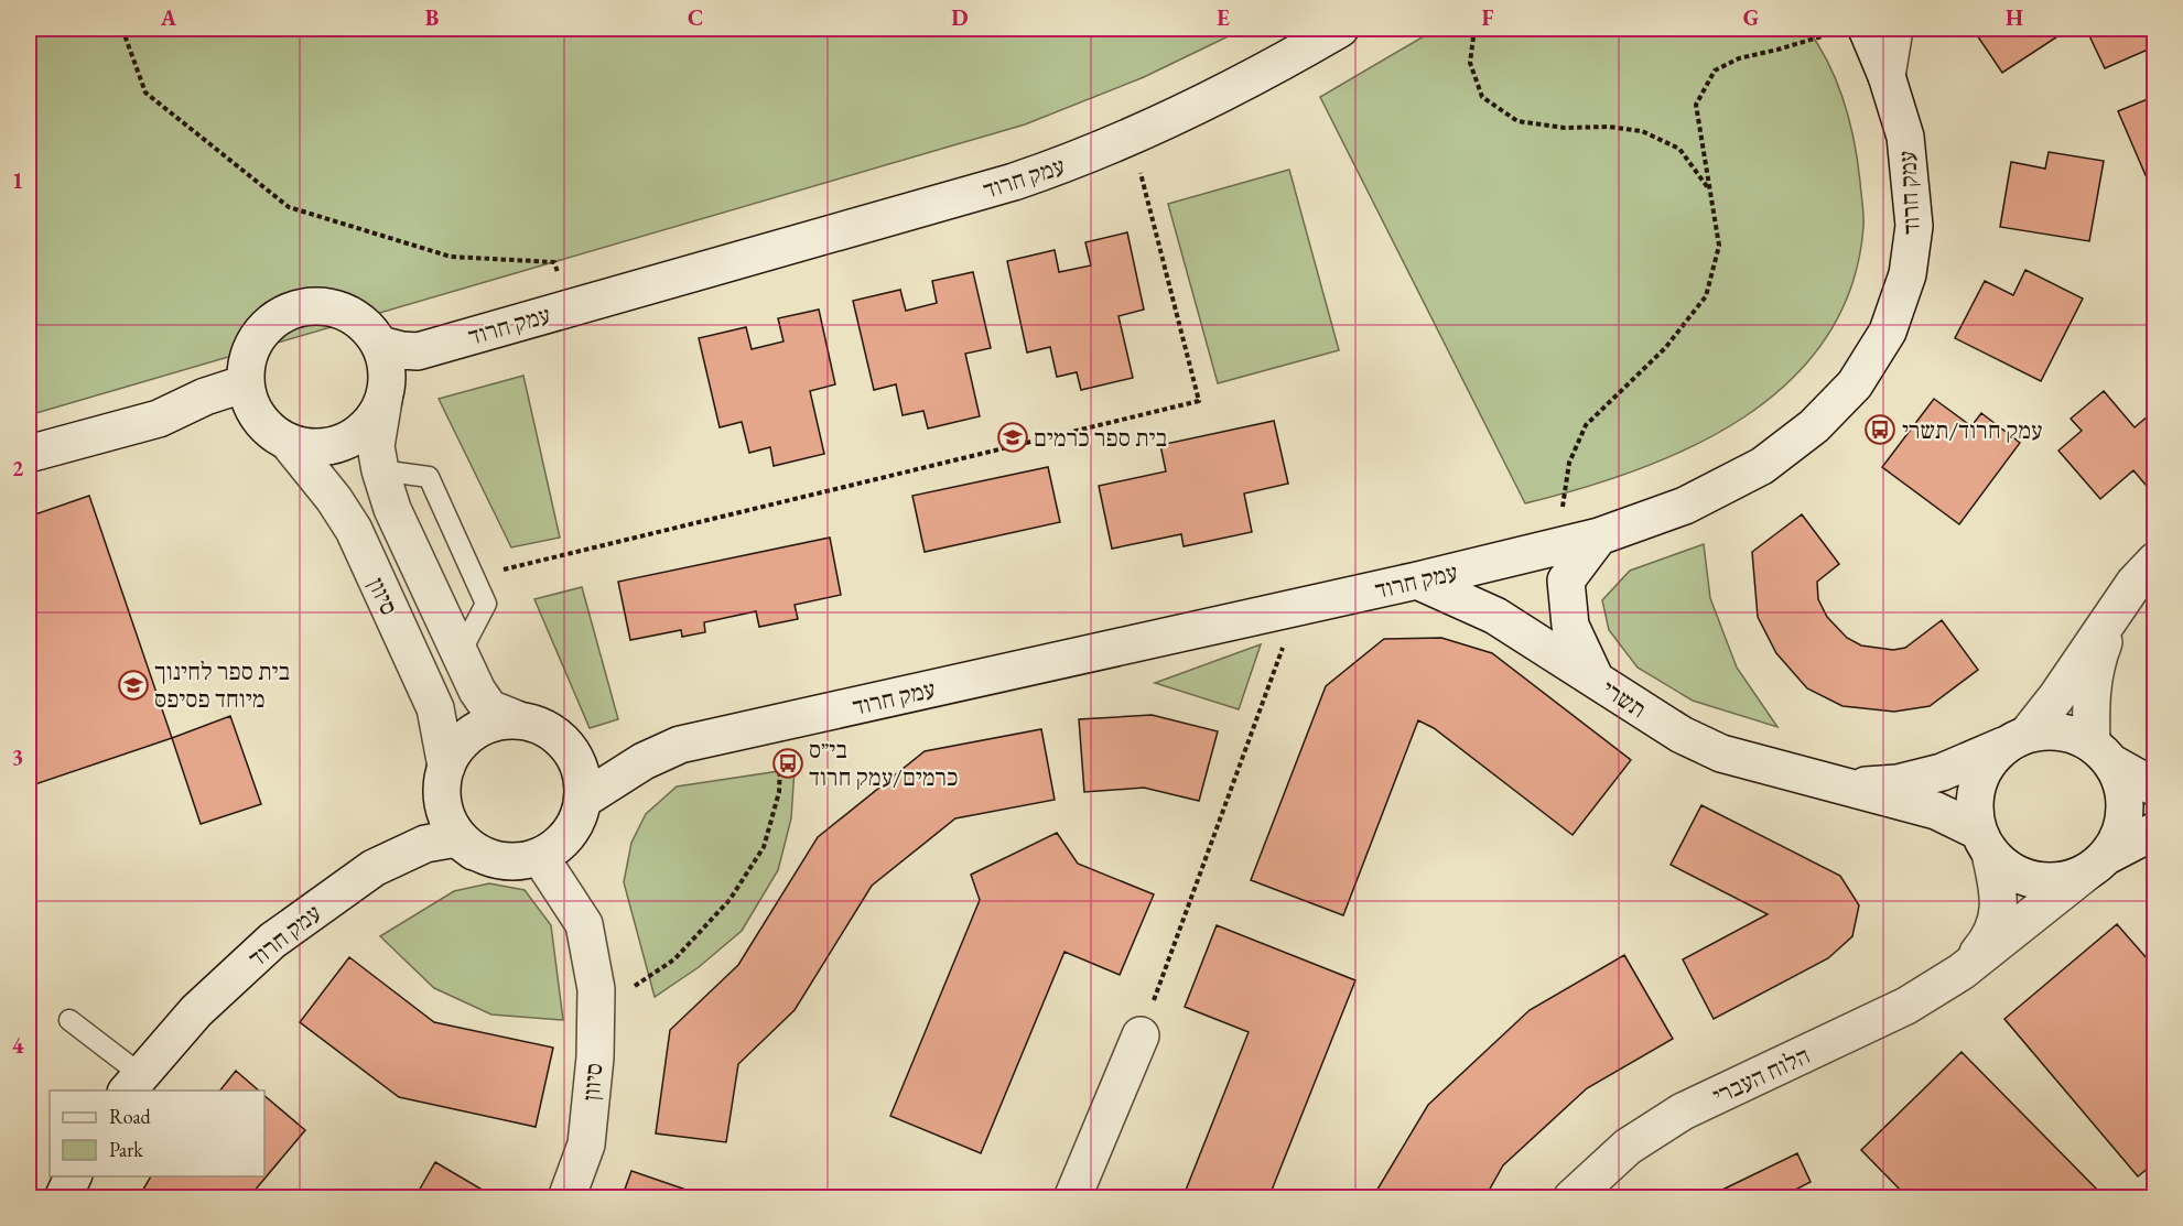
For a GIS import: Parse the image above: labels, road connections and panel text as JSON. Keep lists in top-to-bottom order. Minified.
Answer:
{"streets":{"street":["עמק חרוד","סיוון","תשרי","הלוח העברי"]},"crossings":[["עמק חרוד","סיוון"],["עמק חרוד","תשרי"],["תשרי","הלוח העברי"]],"places":{"bus stop":["עמק חרוד/תשרי","בי״ס כרמים/עמק חרוד"],"school or university":["בית ספר כרמים","בית ספר לחינוך מיוחד פסיפס"]},"legend":["Road","Park"],"grid":{"columns":["A","B","C","D","E","F","G","H"],"rows":["1","2","3","4"]}}
